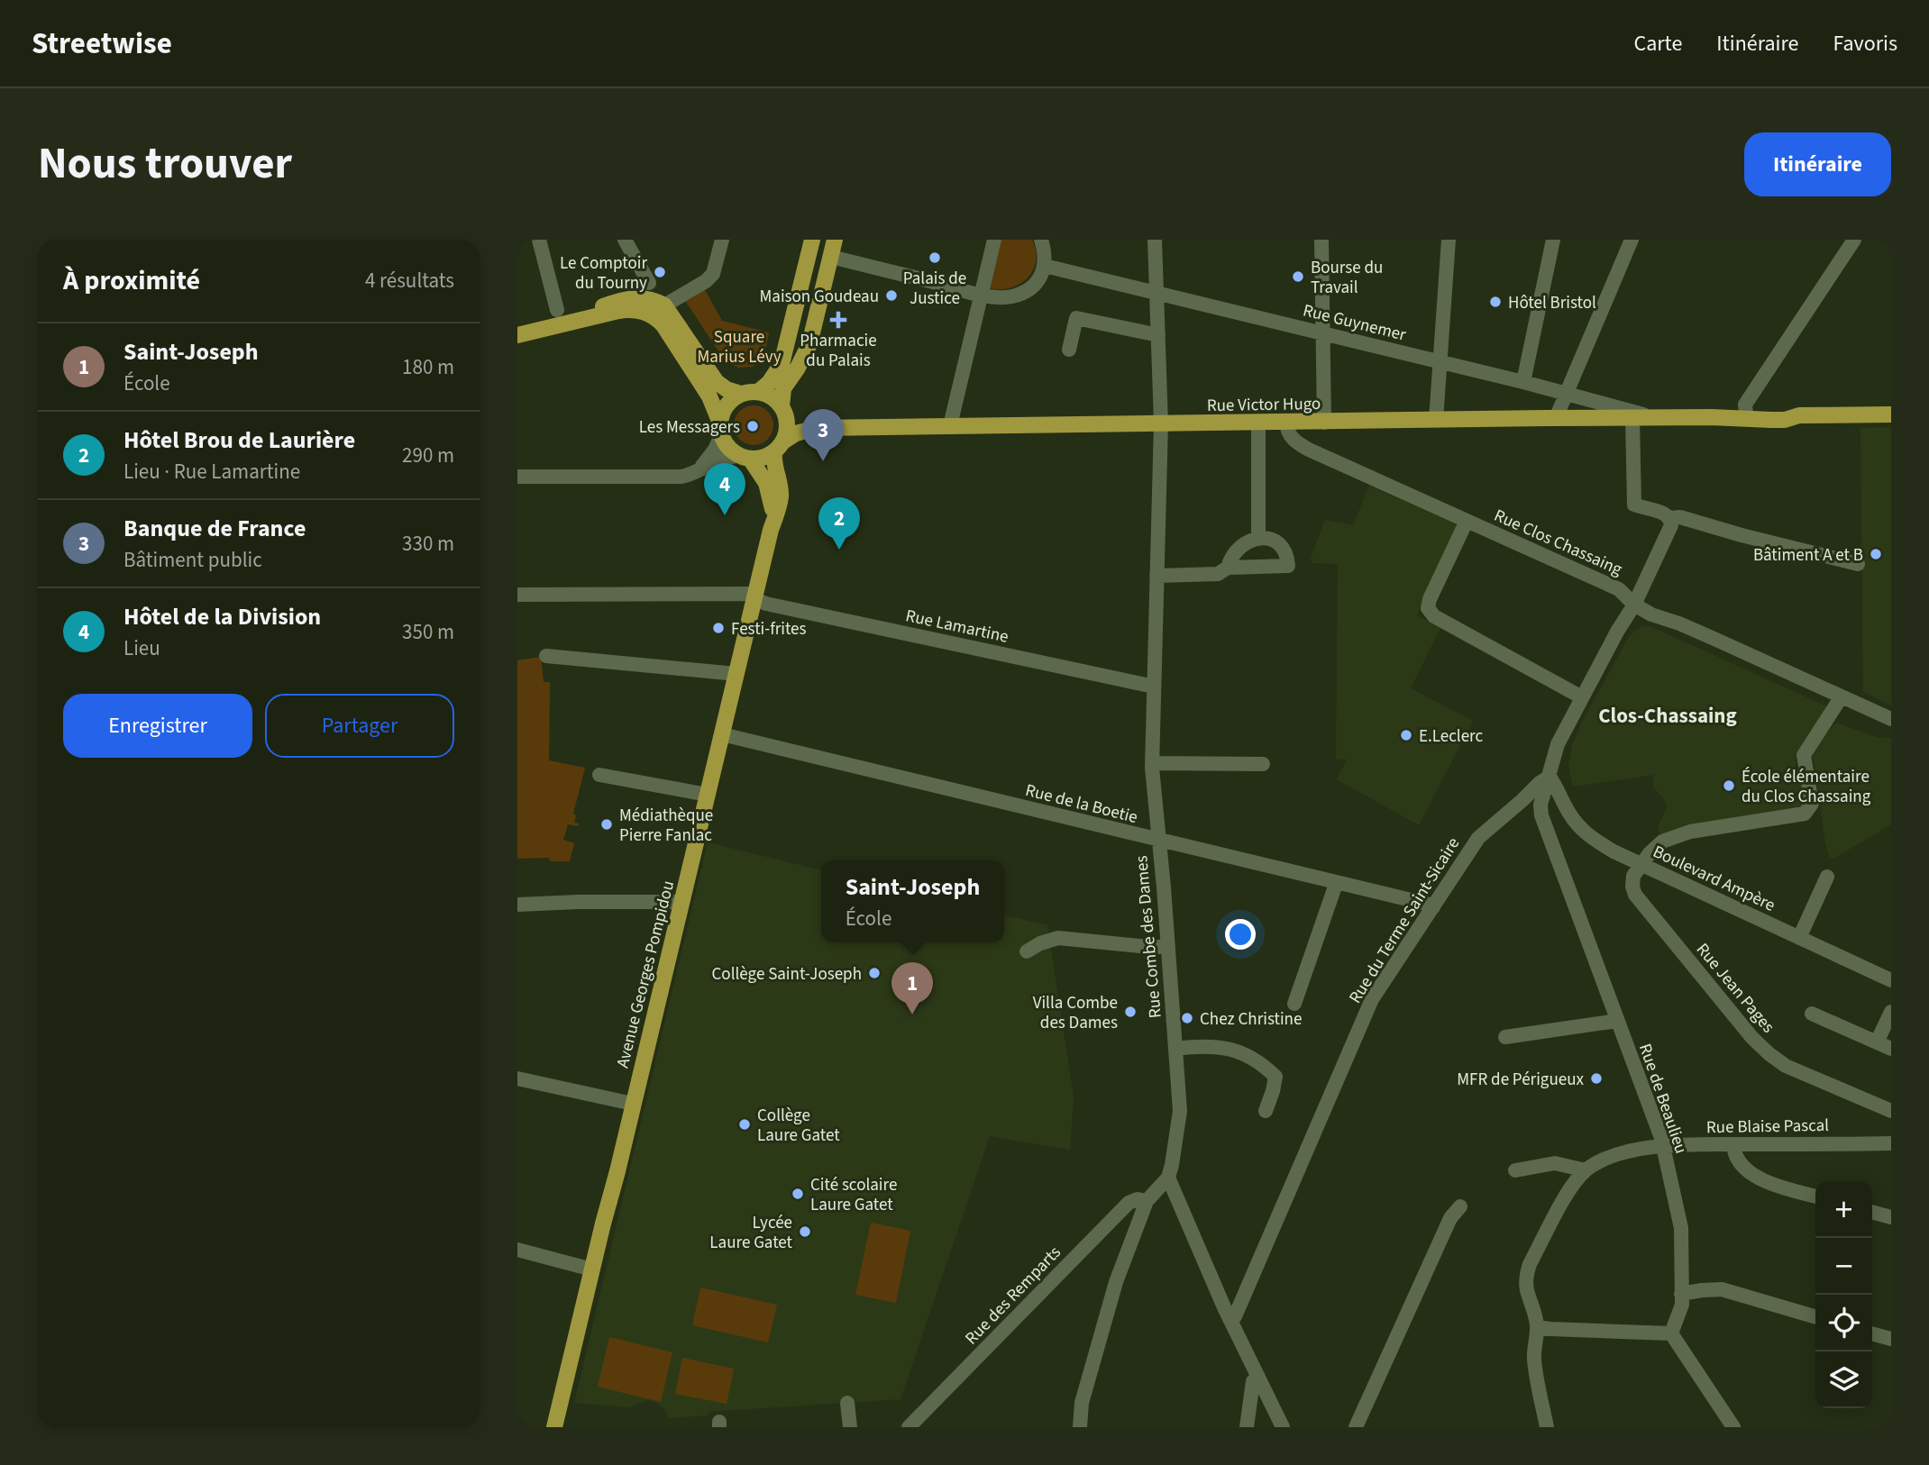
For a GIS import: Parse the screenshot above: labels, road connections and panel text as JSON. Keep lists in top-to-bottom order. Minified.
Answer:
{"streets":{"main road":["Rue Victor Hugo","Avenue Georges Pompidou"],"street":["Rue Guynemer","Rue Clos Chassaing","Rue Lamartine","Rue de la Boetie","Boulevard Ampère","Rue du Terme Saint-Sicaire","Rue Combe des Dames","Rue Jean Pages","Rue de Beaulieu","Rue Blaise Pascal","Rue des Remparts"]},"crossings":[["Rue Guynemer","Rue Victor Hugo"],["Rue Guynemer","Rue Combe des Dames"],["Rue Victor Hugo","Rue Clos Chassaing"],["Rue Victor Hugo","Rue Combe des Dames"],["Rue Victor Hugo","Avenue Georges Pompidou"],["Rue Lamartine","Rue Combe des Dames"],["Rue Lamartine","Avenue Georges Pompidou"],["Rue de la Boetie","Rue du Terme Saint-Sicaire"],["Rue de la Boetie","Rue Combe des Dames"],["Rue de la Boetie","Avenue Georges Pompidou"],["Boulevard Ampère","Rue du Terme Saint-Sicaire"],["Boulevard Ampère","Rue Jean Pages"],["Boulevard Ampère","Rue de Beaulieu"],["Rue du Terme Saint-Sicaire","Rue de Beaulieu"],["Rue de Beaulieu","Rue Blaise Pascal"]],"districts":["Clos-Chassaing"],"parks":["Square Marius Lévy"],"places":{"other":["Palais de Justice","Le Comptoir du Tourny","Bourse du Travail","Maison Goudeau","Hôtel Bristol","Les Messagers","Bâtiment A et B","Festi-frites","E.Leclerc","École élémentaire du Clos Chassaing","Médiathèque Pierre Fanlac","Collège Saint-Joseph","Villa Combe des Dames","Chez Christine","MFR de Périgueux","Collège Laure Gatet","Cité scolaire Laure Gatet","Lycée Laure Gatet"],"health":["Pharmacie du Palais"]},"page":{"header":"Streetwise","nav":["Carte","Itinéraire","Favoris"],"title":"Nous trouver","buttons":["Itinéraire",["Enregistrer","Partager"]],"heading":["À proximité","4 résultats"],"list":[{"mark":"1","name":"Saint-Joseph","note":"École","value":"180 m"},{"mark":"2","name":"Hôtel Brou de Laurière","note":"Lieu · Rue Lamartine","value":"290 m"},{"mark":"3","name":"Banque de France","note":"Bâtiment public","value":"330 m"},{"mark":"4","name":"Hôtel de la Division","note":"Lieu","value":"350 m"}],"pins":["3","4","2","1"],"popup":["Saint-Joseph","École"],"map_buttons":["+","−"]}}
